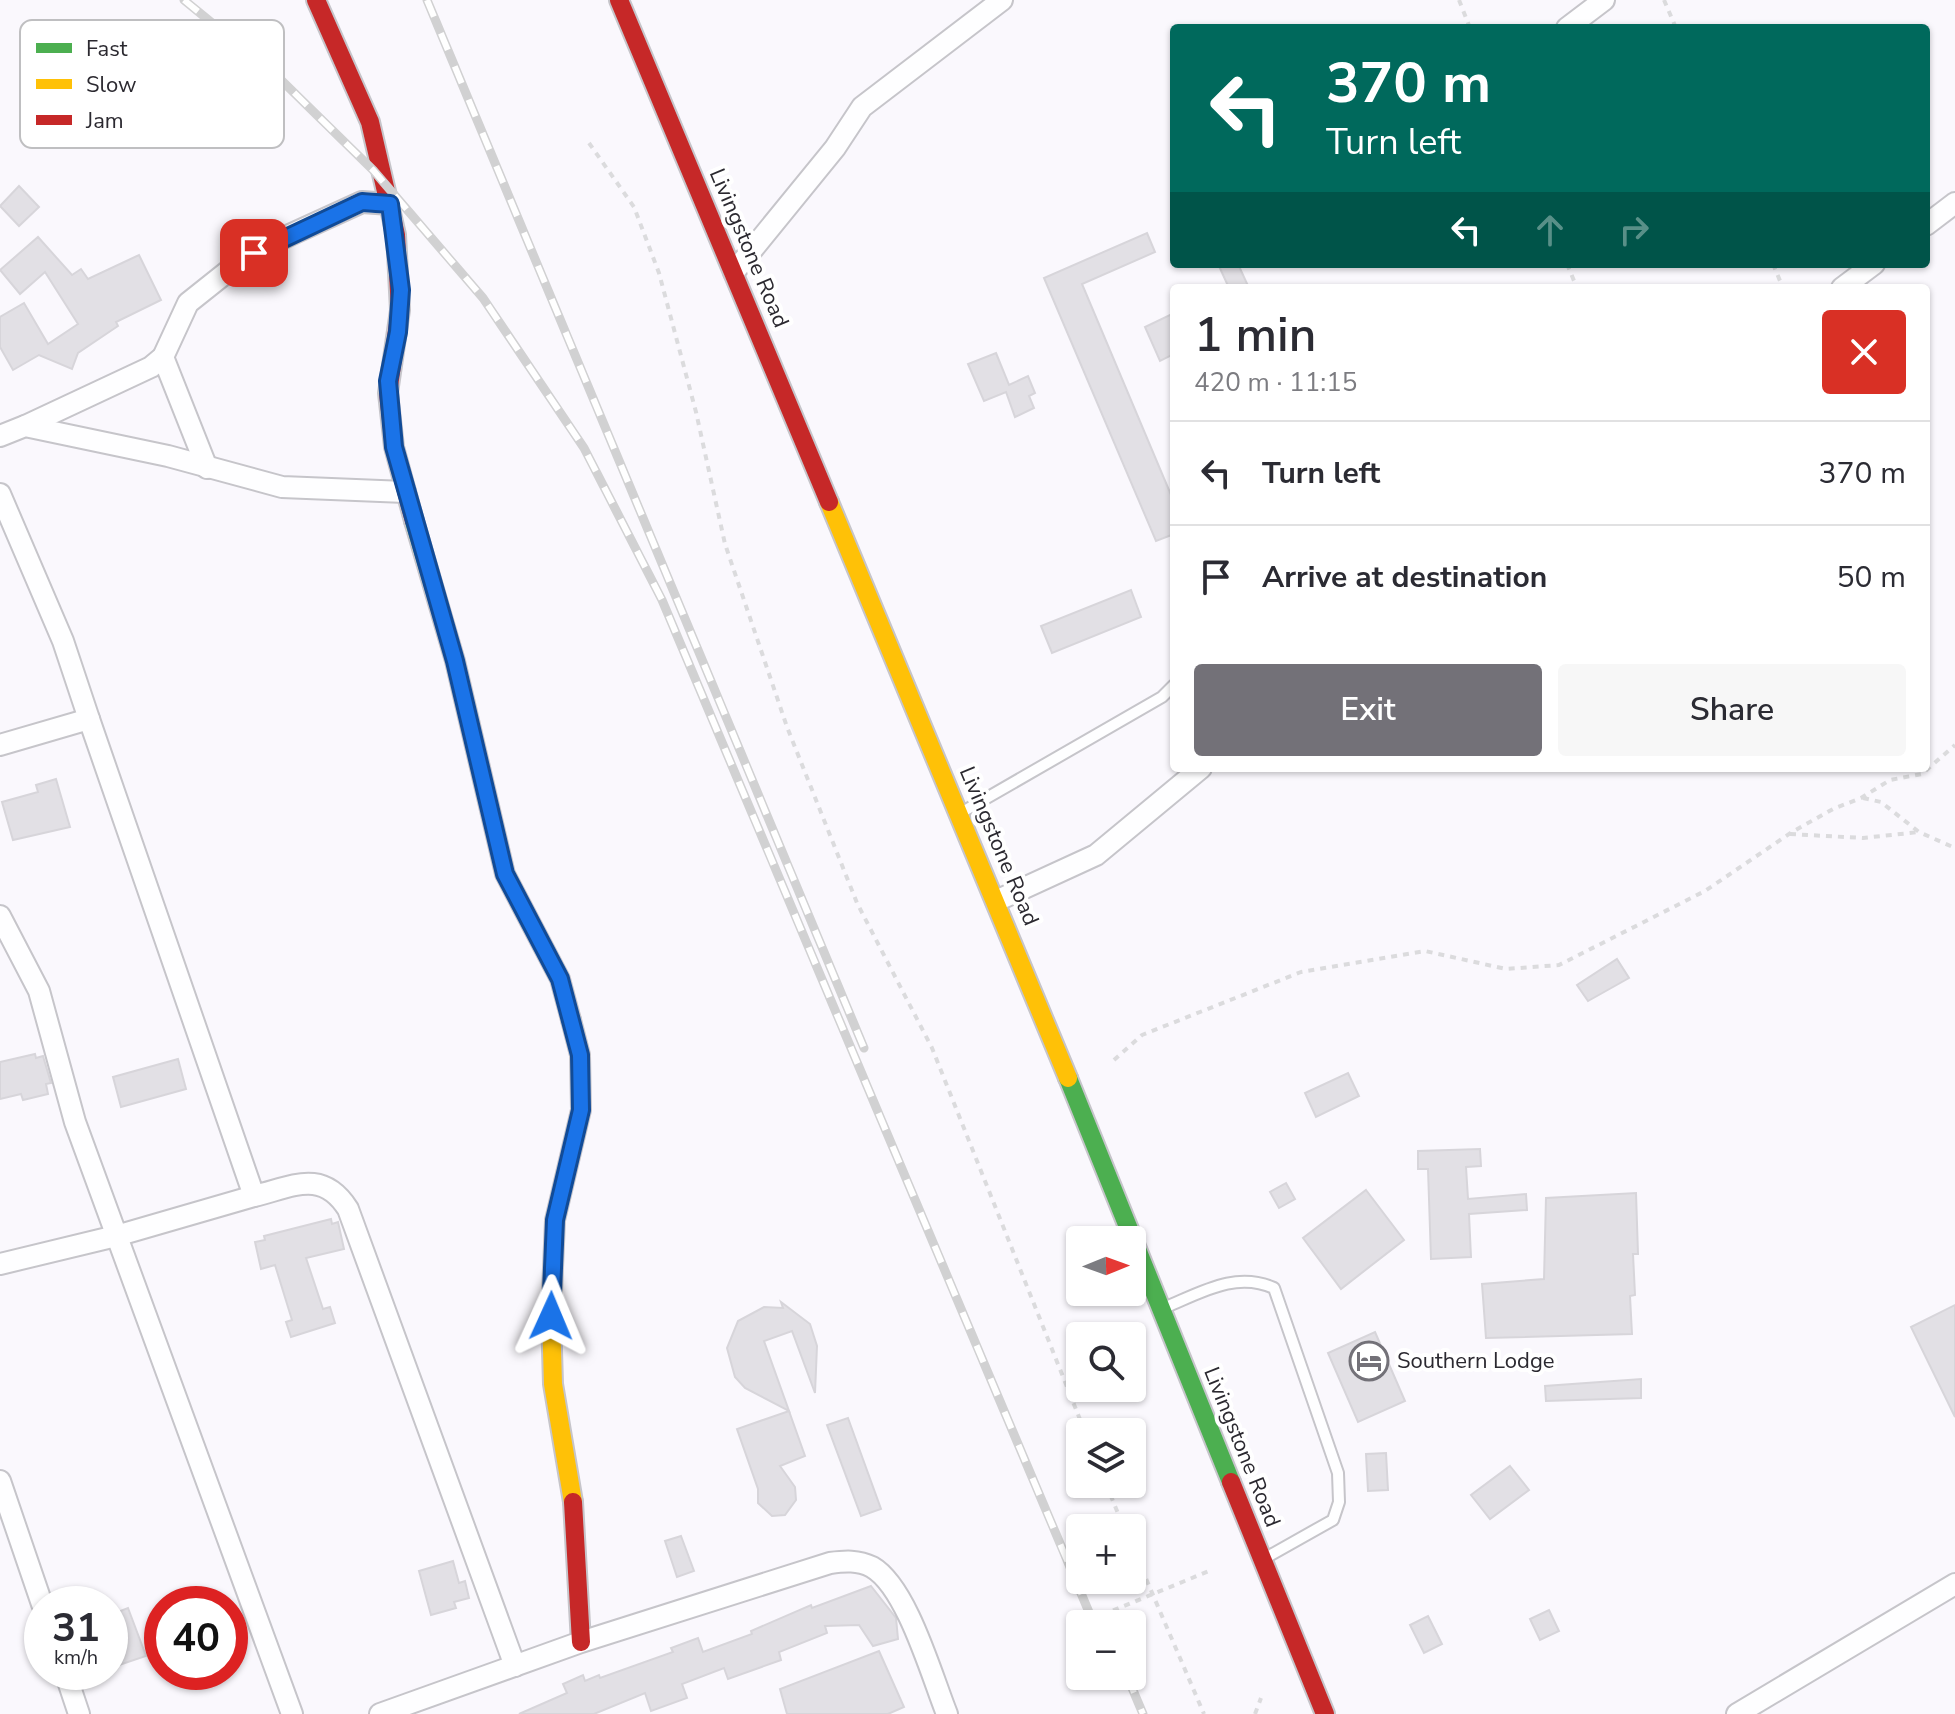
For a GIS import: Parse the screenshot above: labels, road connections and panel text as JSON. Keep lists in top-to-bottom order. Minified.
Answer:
{"streets":{"main road":["Livingstone Road"]},"places":{"hotel":["Southern Lodge"]},"legend":["Fast","Slow","Jam"],"north":"right","page":{"turn":["370 m","Turn left"],"heading":["1 min","420 m · 11:15"],"list":[{"name":"Turn left","value":"370 m"},{"name":"Arrive at destination","value":"50 m"}],"buttons":["Exit","Share"],"map_buttons":["+","−"],"speed":"31 km/h","limit":"40"}}
